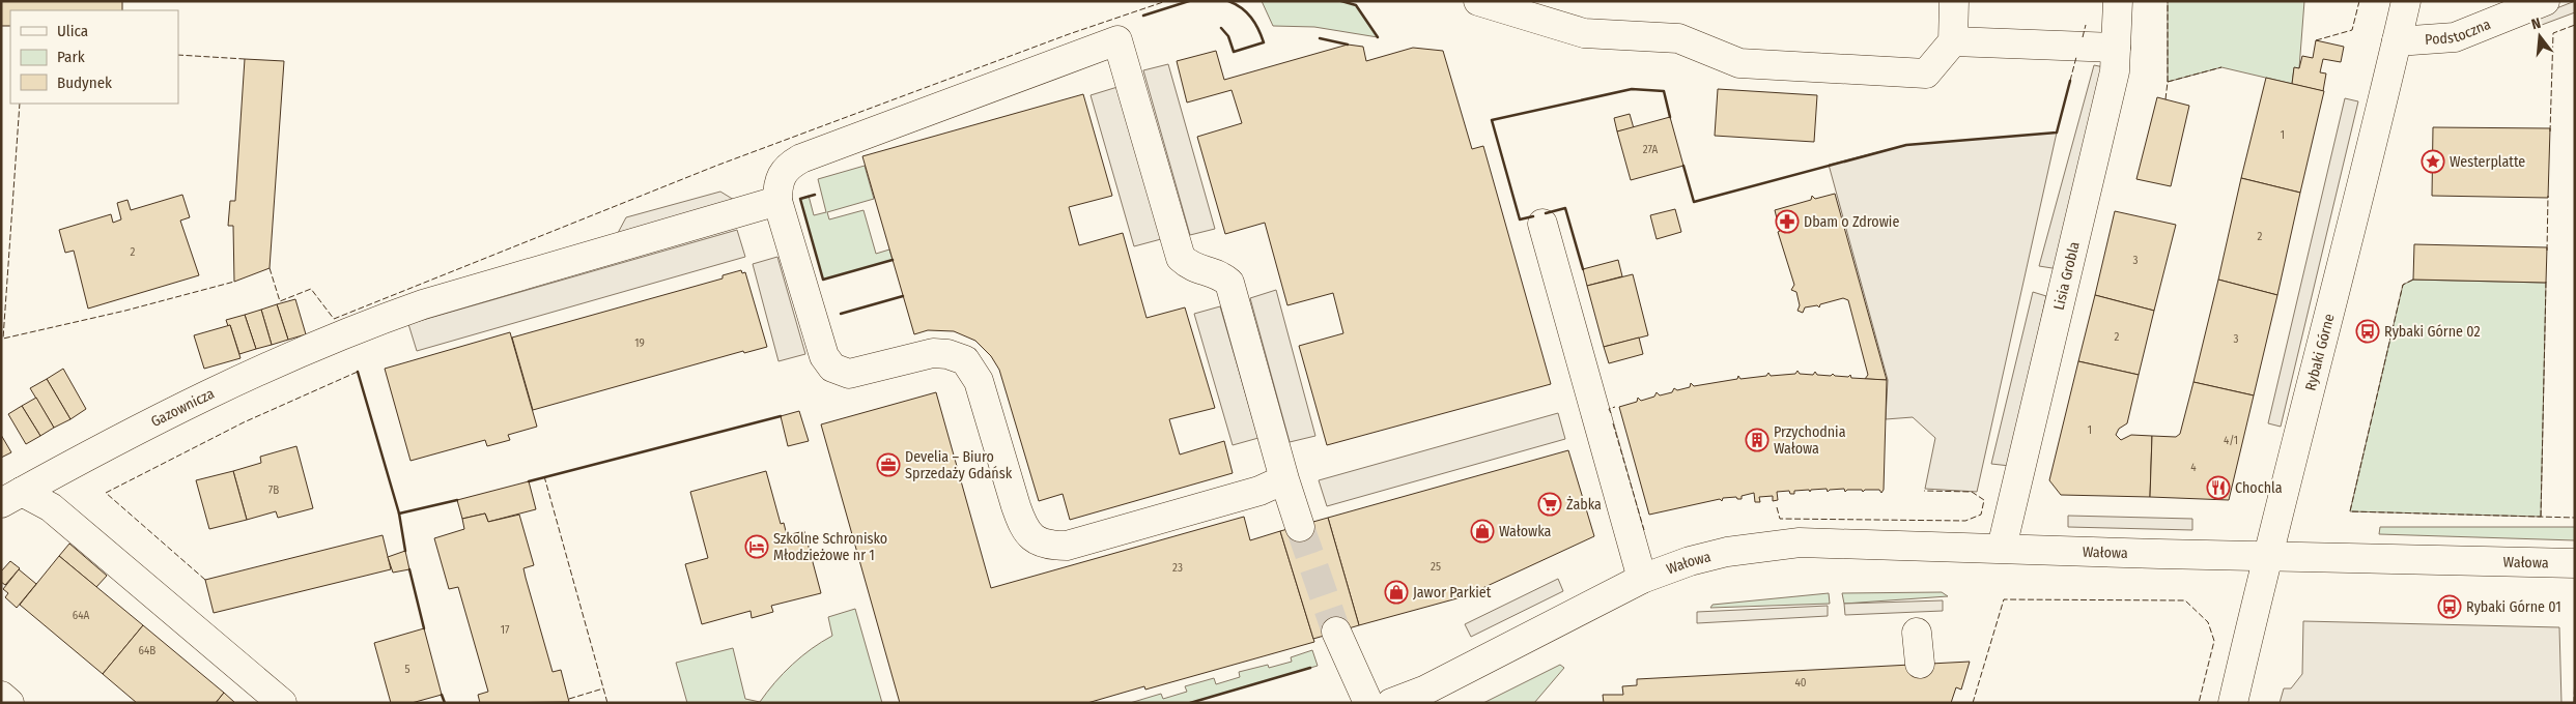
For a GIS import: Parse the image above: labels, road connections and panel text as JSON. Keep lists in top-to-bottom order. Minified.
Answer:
{"streets":{"street":["Podstoczna","Lisia Grobla","Rybaki Górne","Gazownicza","Wałowa"]},"crossings":[["Podstoczna","Rybaki Górne"],["Lisia Grobla","Wałowa"],["Rybaki Górne","Wałowa"]],"places":{"place":["Westerplatte"],"pharmacy":["Dbam o Zdrowie"],"bus stop":["Rybaki Górne 02","Rybaki Górne 01"],"building":["Przychodnia Wałowa"],"office":["Develia – Biuro Sprzedaży Gdańsk"],"restaurant":["Chochla"],"supermarket":["Żabka"],"shop":["Wałowka","Jawor Parkiet"],"hotel":["Szkolne Schronisko Młodzieżowe nr 1"]},"house_numbers":["1","27A","2","2","3","2","3","19","1","4/1","4","7B","25","23","64A","17","64B","5","40"],"legend":["Ulica","Park","Budynek"],"north":"top"}
